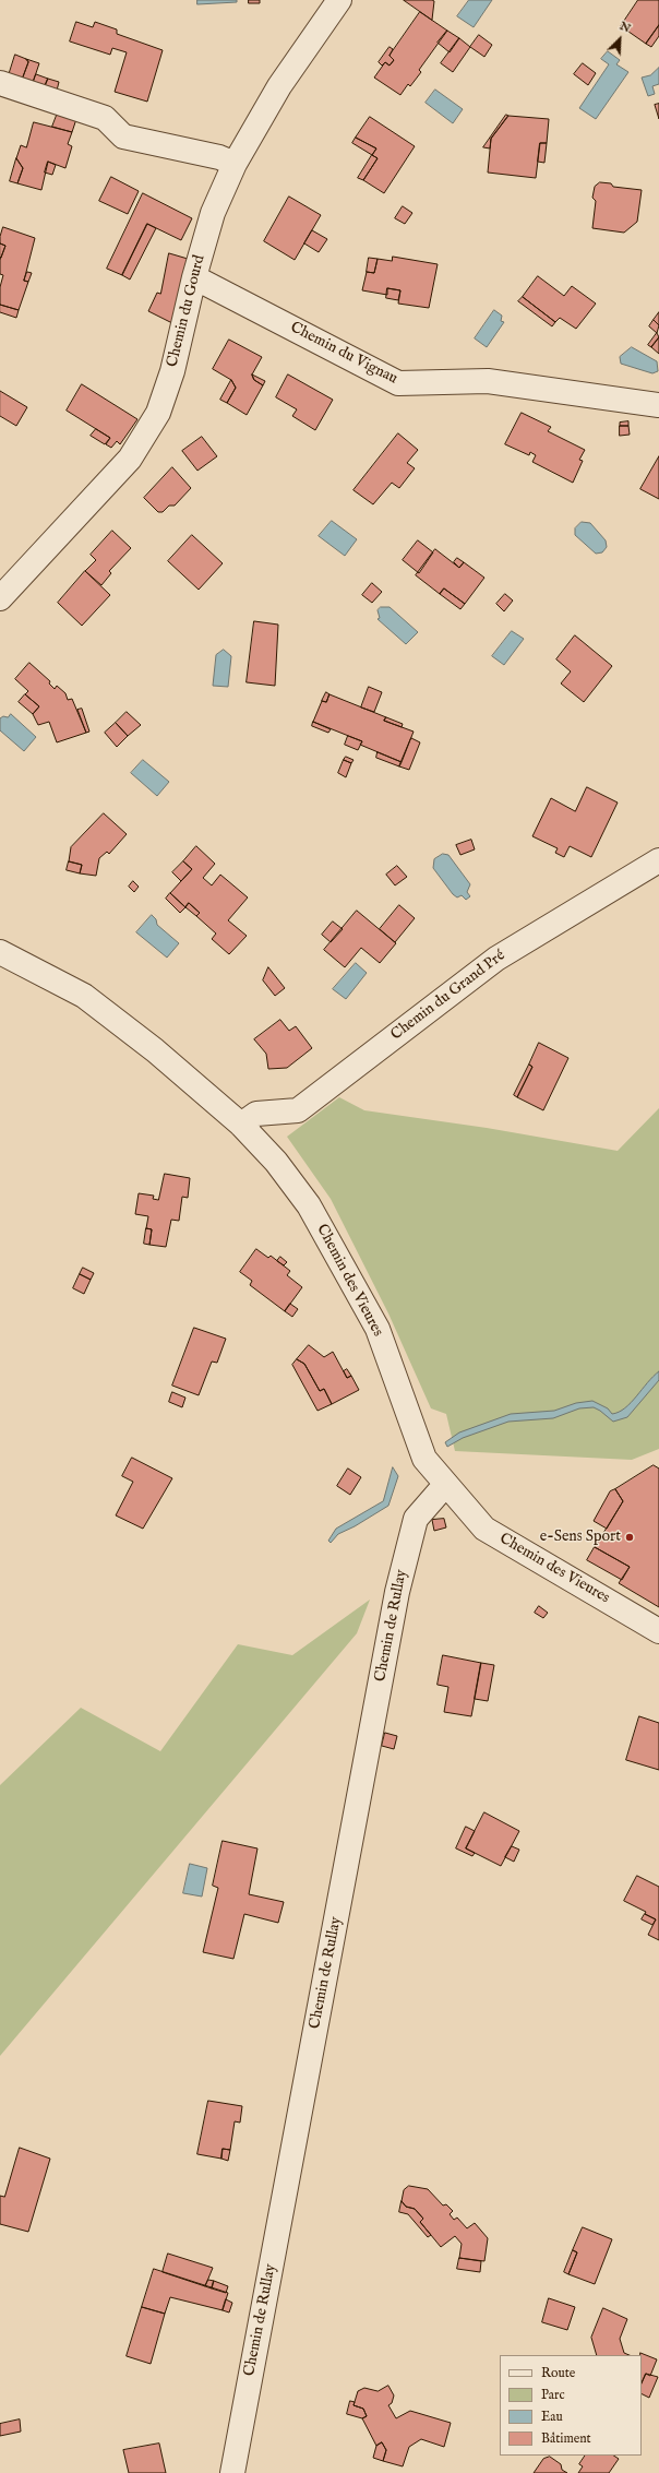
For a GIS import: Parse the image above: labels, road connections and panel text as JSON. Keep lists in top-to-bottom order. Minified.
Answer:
{"streets":{"street":["Chemin du Gourd","Chemin du Vignau","Chemin du Grand Pré","Chemin des Vieures","Chemin de Rullay"]},"crossings":[["Chemin du Gourd","Chemin du Vignau"],["Chemin du Grand Pré","Chemin des Vieures"],["Chemin des Vieures","Chemin de Rullay"]],"places":["e-Sens Sport"],"legend":["Route","Parc","Eau","Bâtiment"],"north":"top right"}
